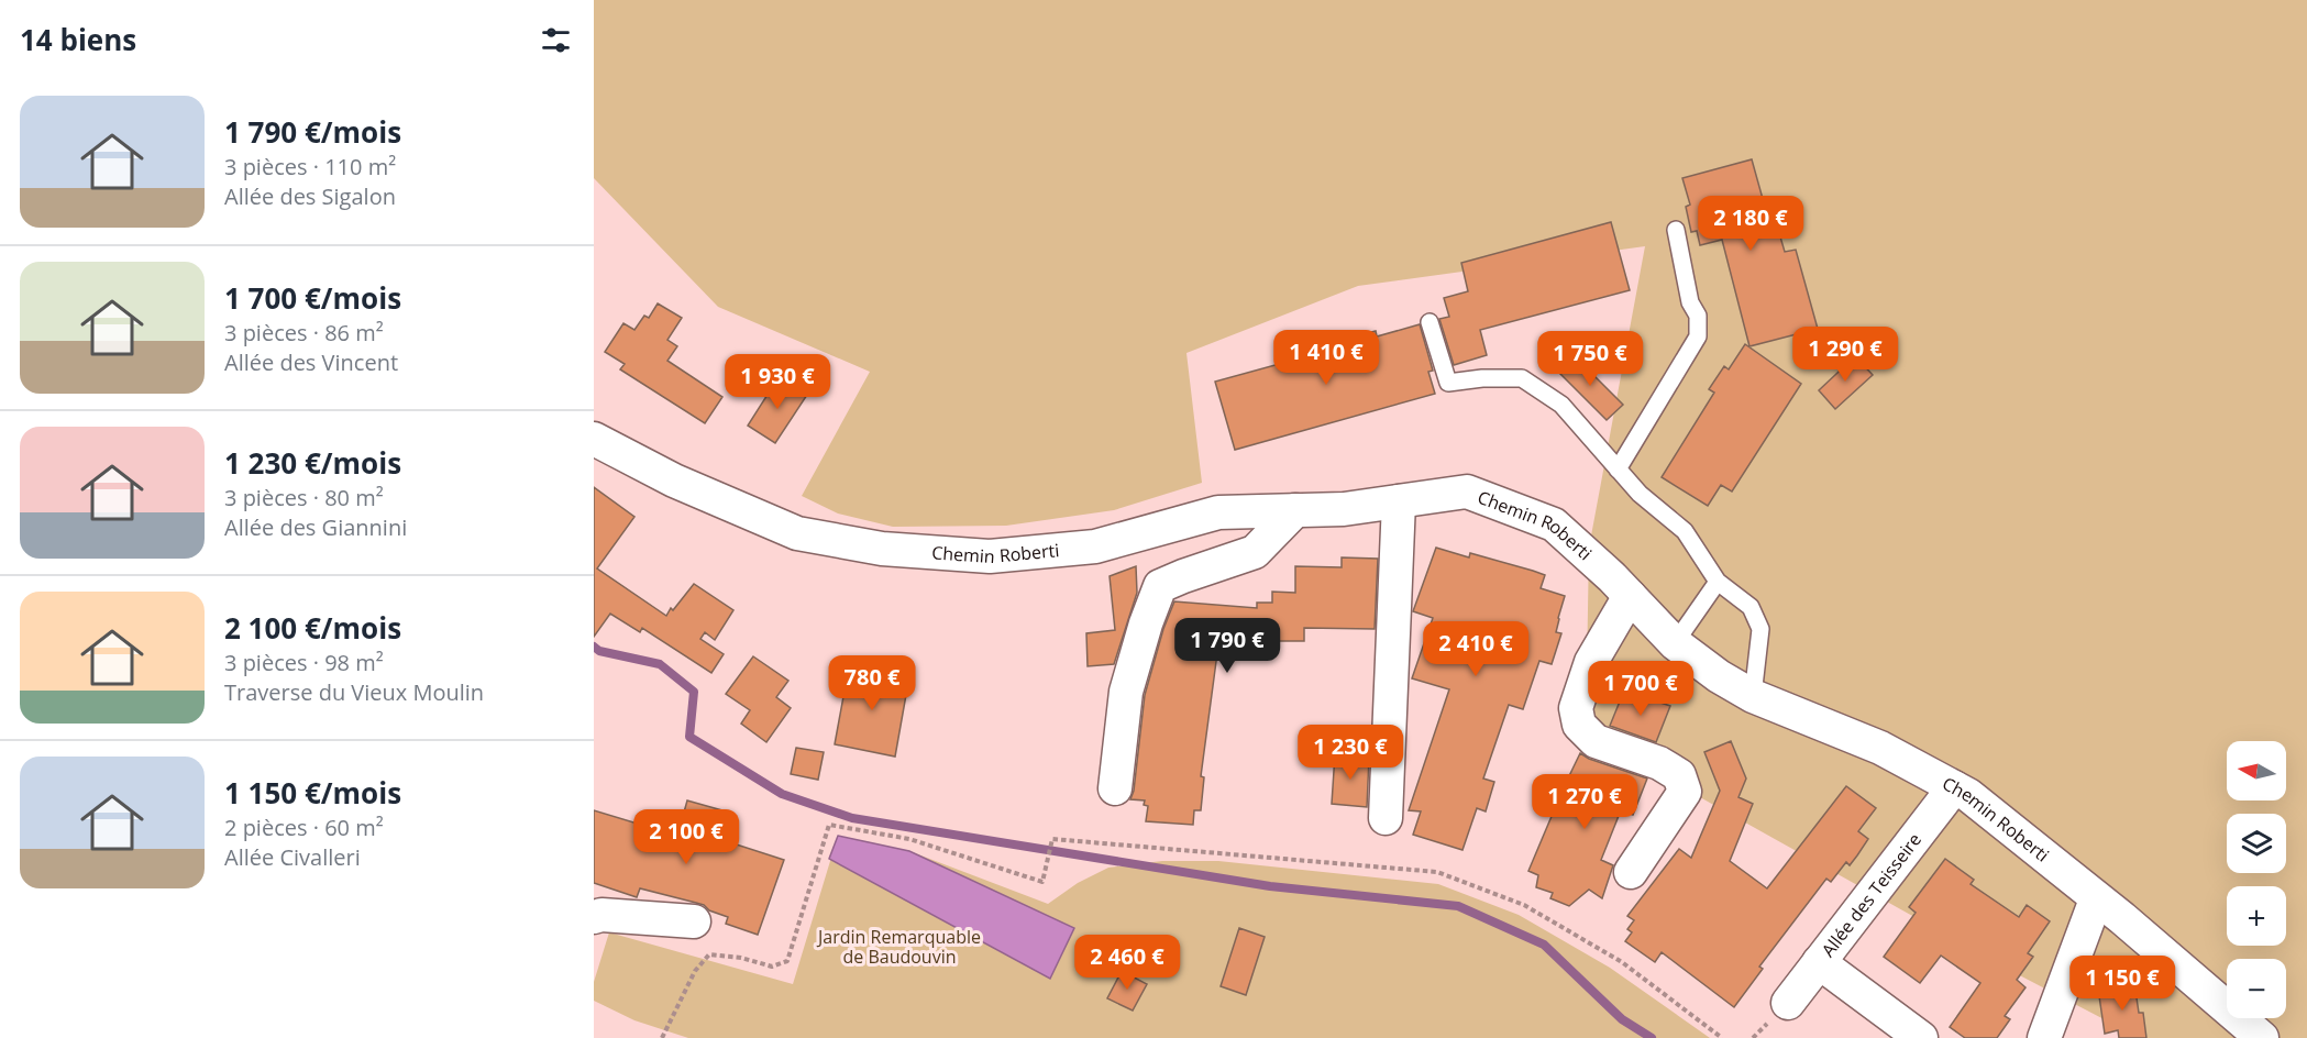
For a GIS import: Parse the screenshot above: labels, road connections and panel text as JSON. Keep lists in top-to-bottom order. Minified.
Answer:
{"streets":{"street":["Chemin Roberti","Allée des Teisseire"]},"crossings":[["Chemin Roberti","Allée des Teisseire"]],"parks":["Jardin Remarquable de Baudouvin"],"north":"left","page":{"heading":"14 biens","list":[{"name":"1 790 €/mois","note":"3 pièces · 110 m² · Allée des Sigalon"},{"name":"1 700 €/mois","note":"3 pièces · 86 m² · Allée des Vincent"},{"name":"1 230 €/mois","note":"3 pièces · 80 m² · Allée des Giannini"},{"name":"2 100 €/mois","note":"3 pièces · 98 m² · Traverse du Vieux Moulin"},{"name":"1 150 €/mois","note":"2 pièces · 60 m² · Allée Civalleri"}],"price":["2 180 €","1 290 €","1 410 €","1 750 €","1 930 €","1 790 €","2 410 €","780 €","1 700 €","1 230 €","1 270 €","2 100 €","2 460 €","1 150 €"],"map_buttons":["+","−"]}}
